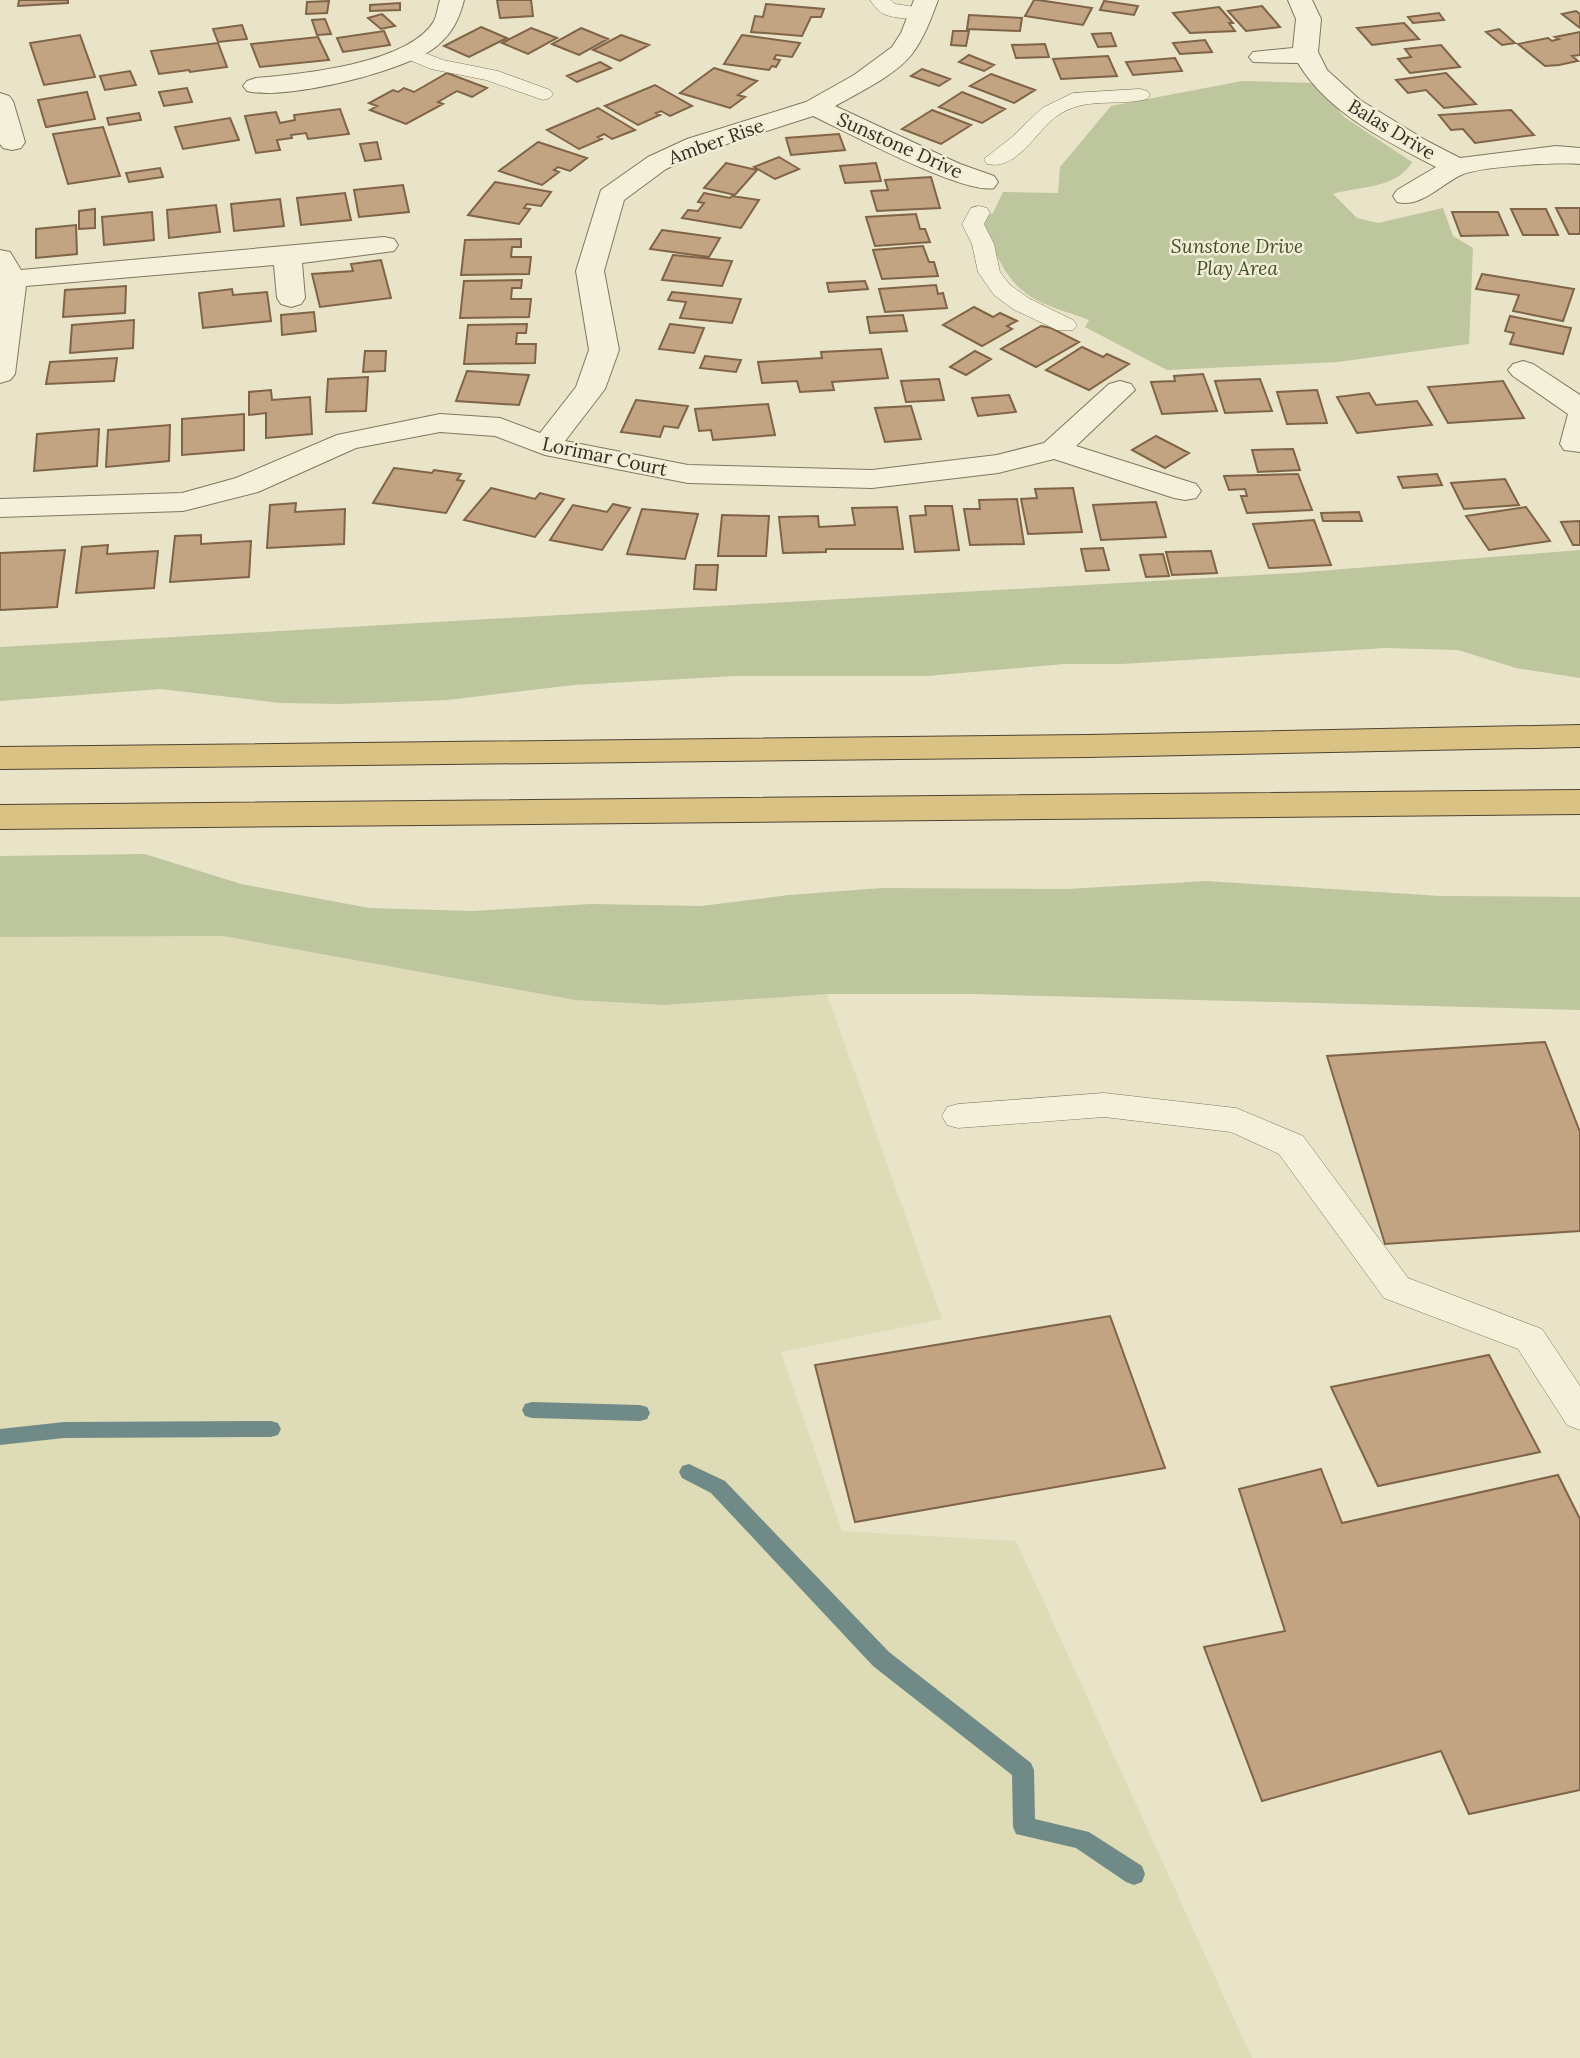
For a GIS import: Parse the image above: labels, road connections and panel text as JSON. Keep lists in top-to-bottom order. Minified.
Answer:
{"streets":{"street":["Balas Drive","Amber Rise","Sunstone Drive","Lorimar Court"]},"crossings":[["Amber Rise","Sunstone Drive"],["Amber Rise","Lorimar Court"]],"parks":["Sunstone Drive Play Area"]}
